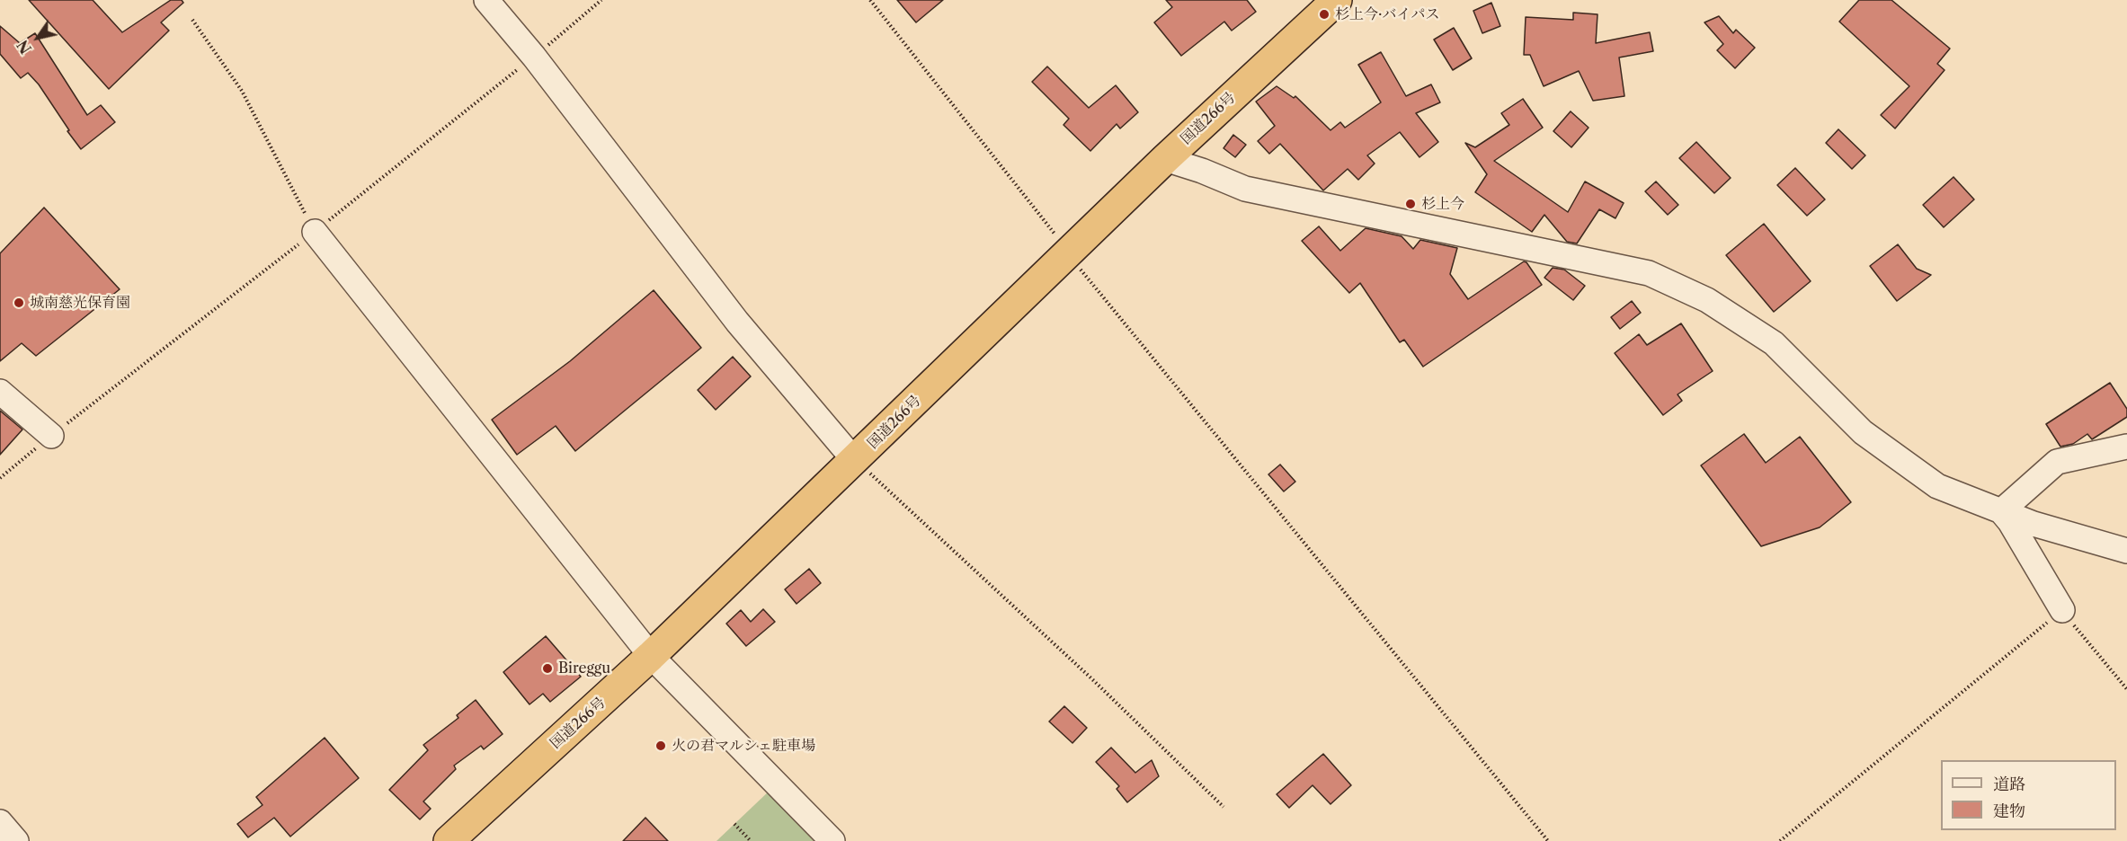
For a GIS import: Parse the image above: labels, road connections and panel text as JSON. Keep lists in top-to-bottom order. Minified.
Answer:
{"streets":{"highway":["国道266号"]},"places":["杉上今·バイパス","杉上今","城南慈光保育園","Bireggu","火の君マルシェ駐車場"],"legend":["道路","建物"],"north":"bottom left"}
